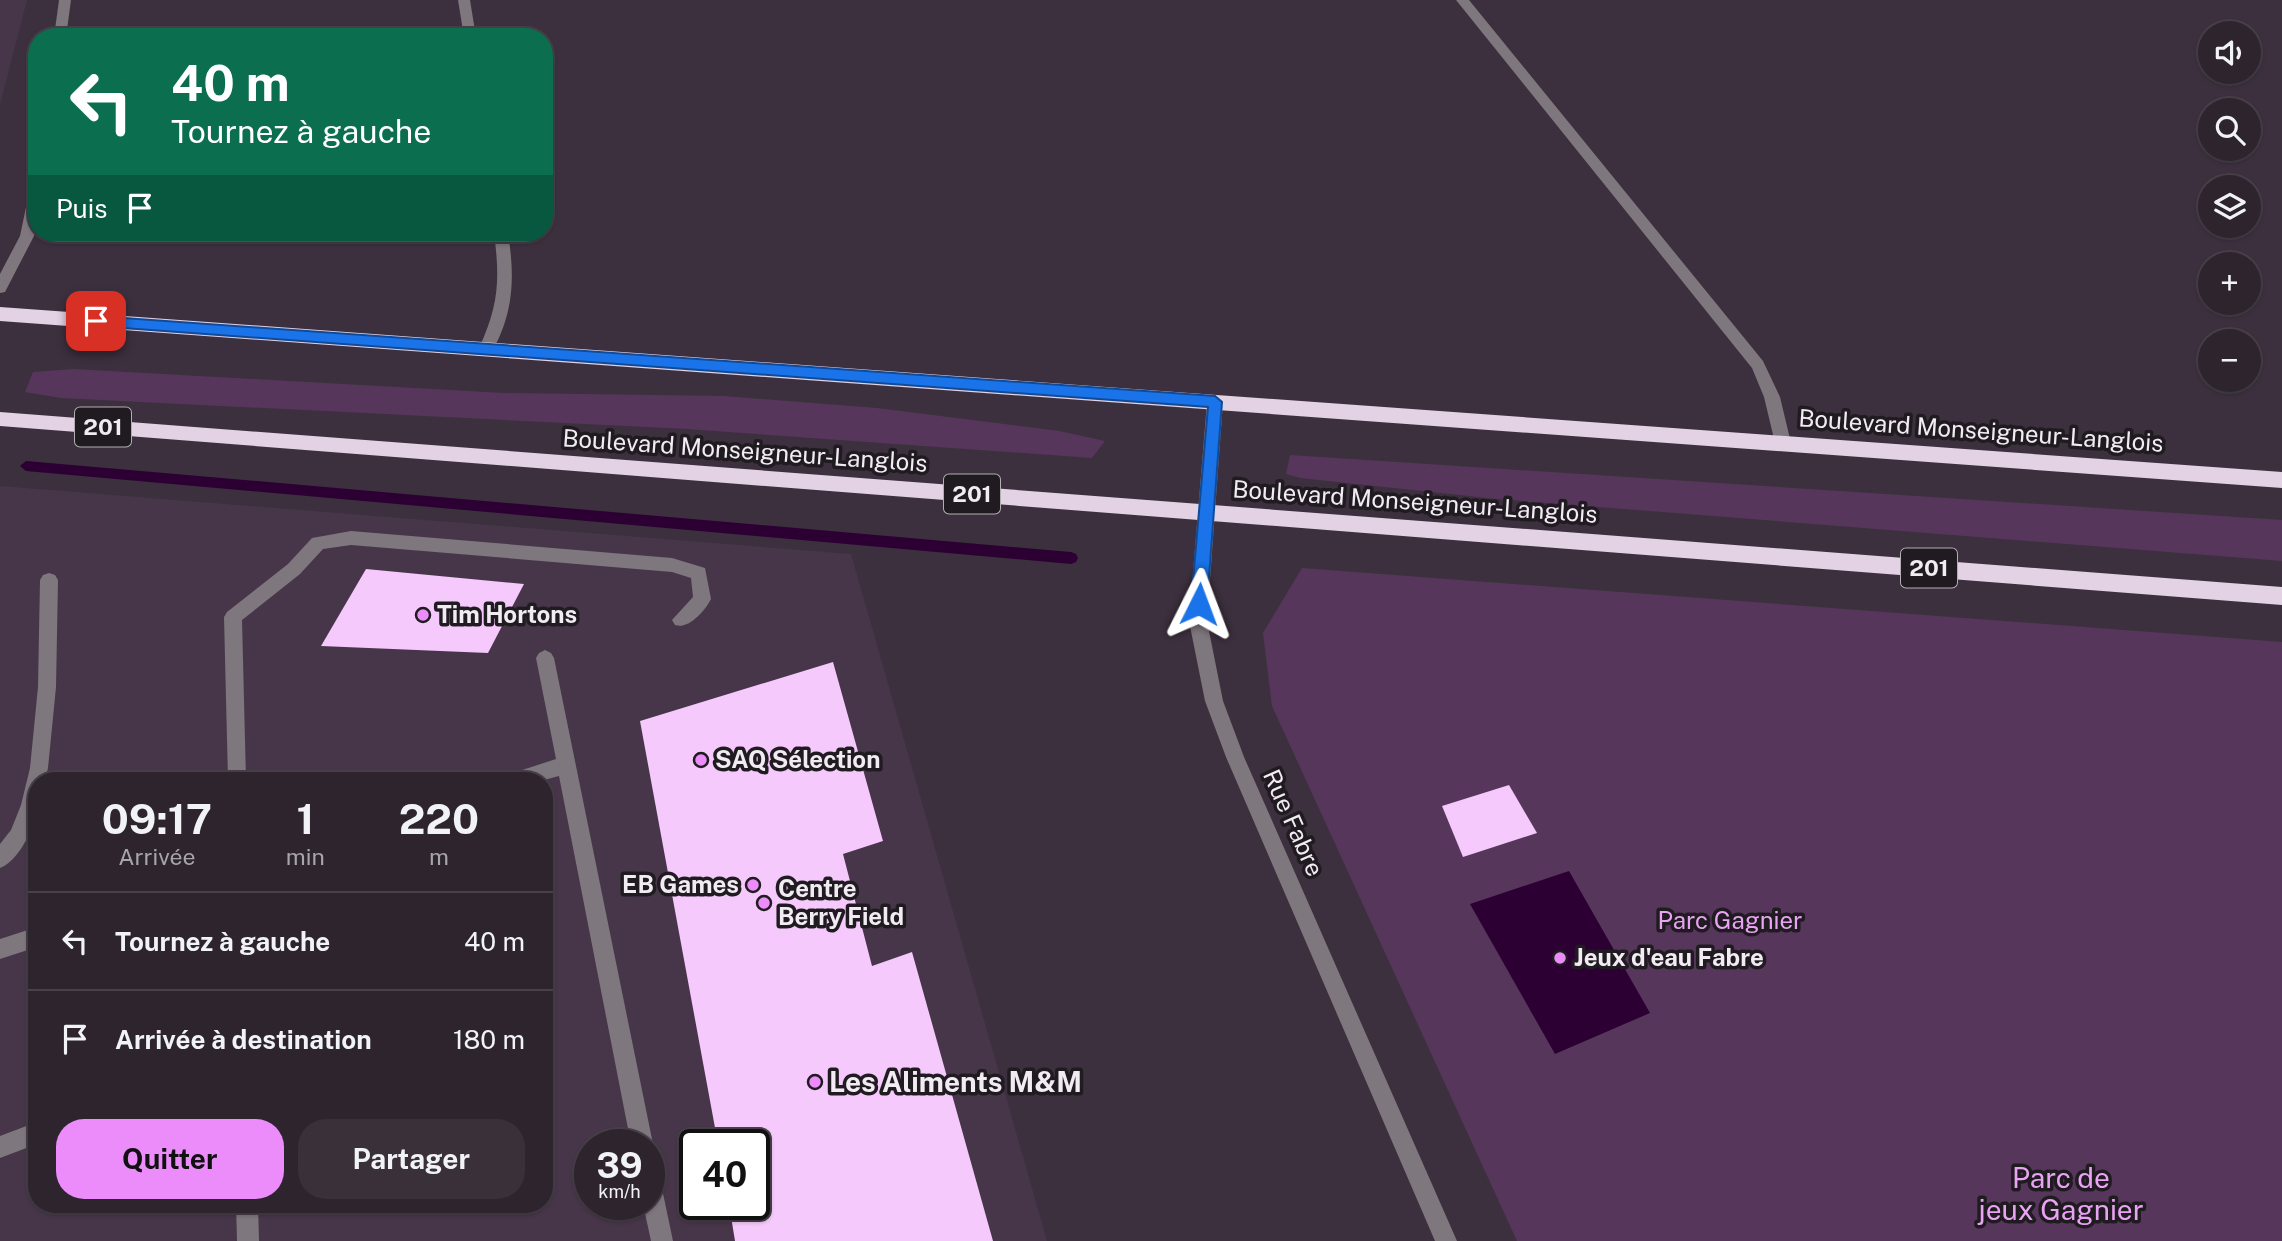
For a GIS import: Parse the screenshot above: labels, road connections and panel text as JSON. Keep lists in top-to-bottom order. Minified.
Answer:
{"streets":{"highway":["201","Boulevard Monseigneur-Langlois"],"street":["Rue Fabre"]},"crossings":[["Boulevard Monseigneur-Langlois","Rue Fabre"]],"parks":["Parc Gagnier","Parc de jeux Gagnier"],"places":["Tim Hortons","SAQ Sélection","EB Games","Centre Berry Field","Jeux d'eau Fabre","Les Aliments M&M"],"page":{"map_buttons":["+","−"],"turn":["40 m","Tournez à gauche"],"then":"Puis","eta":["09:17","Arrivée","1","min","220","m"],"list":[{"name":"Tournez à gauche","value":"40 m"},{"name":"Arrivée à destination","value":"180 m"}],"buttons":["Quitter","Partager"],"speed":"39 km/h","limit":"40"}}
